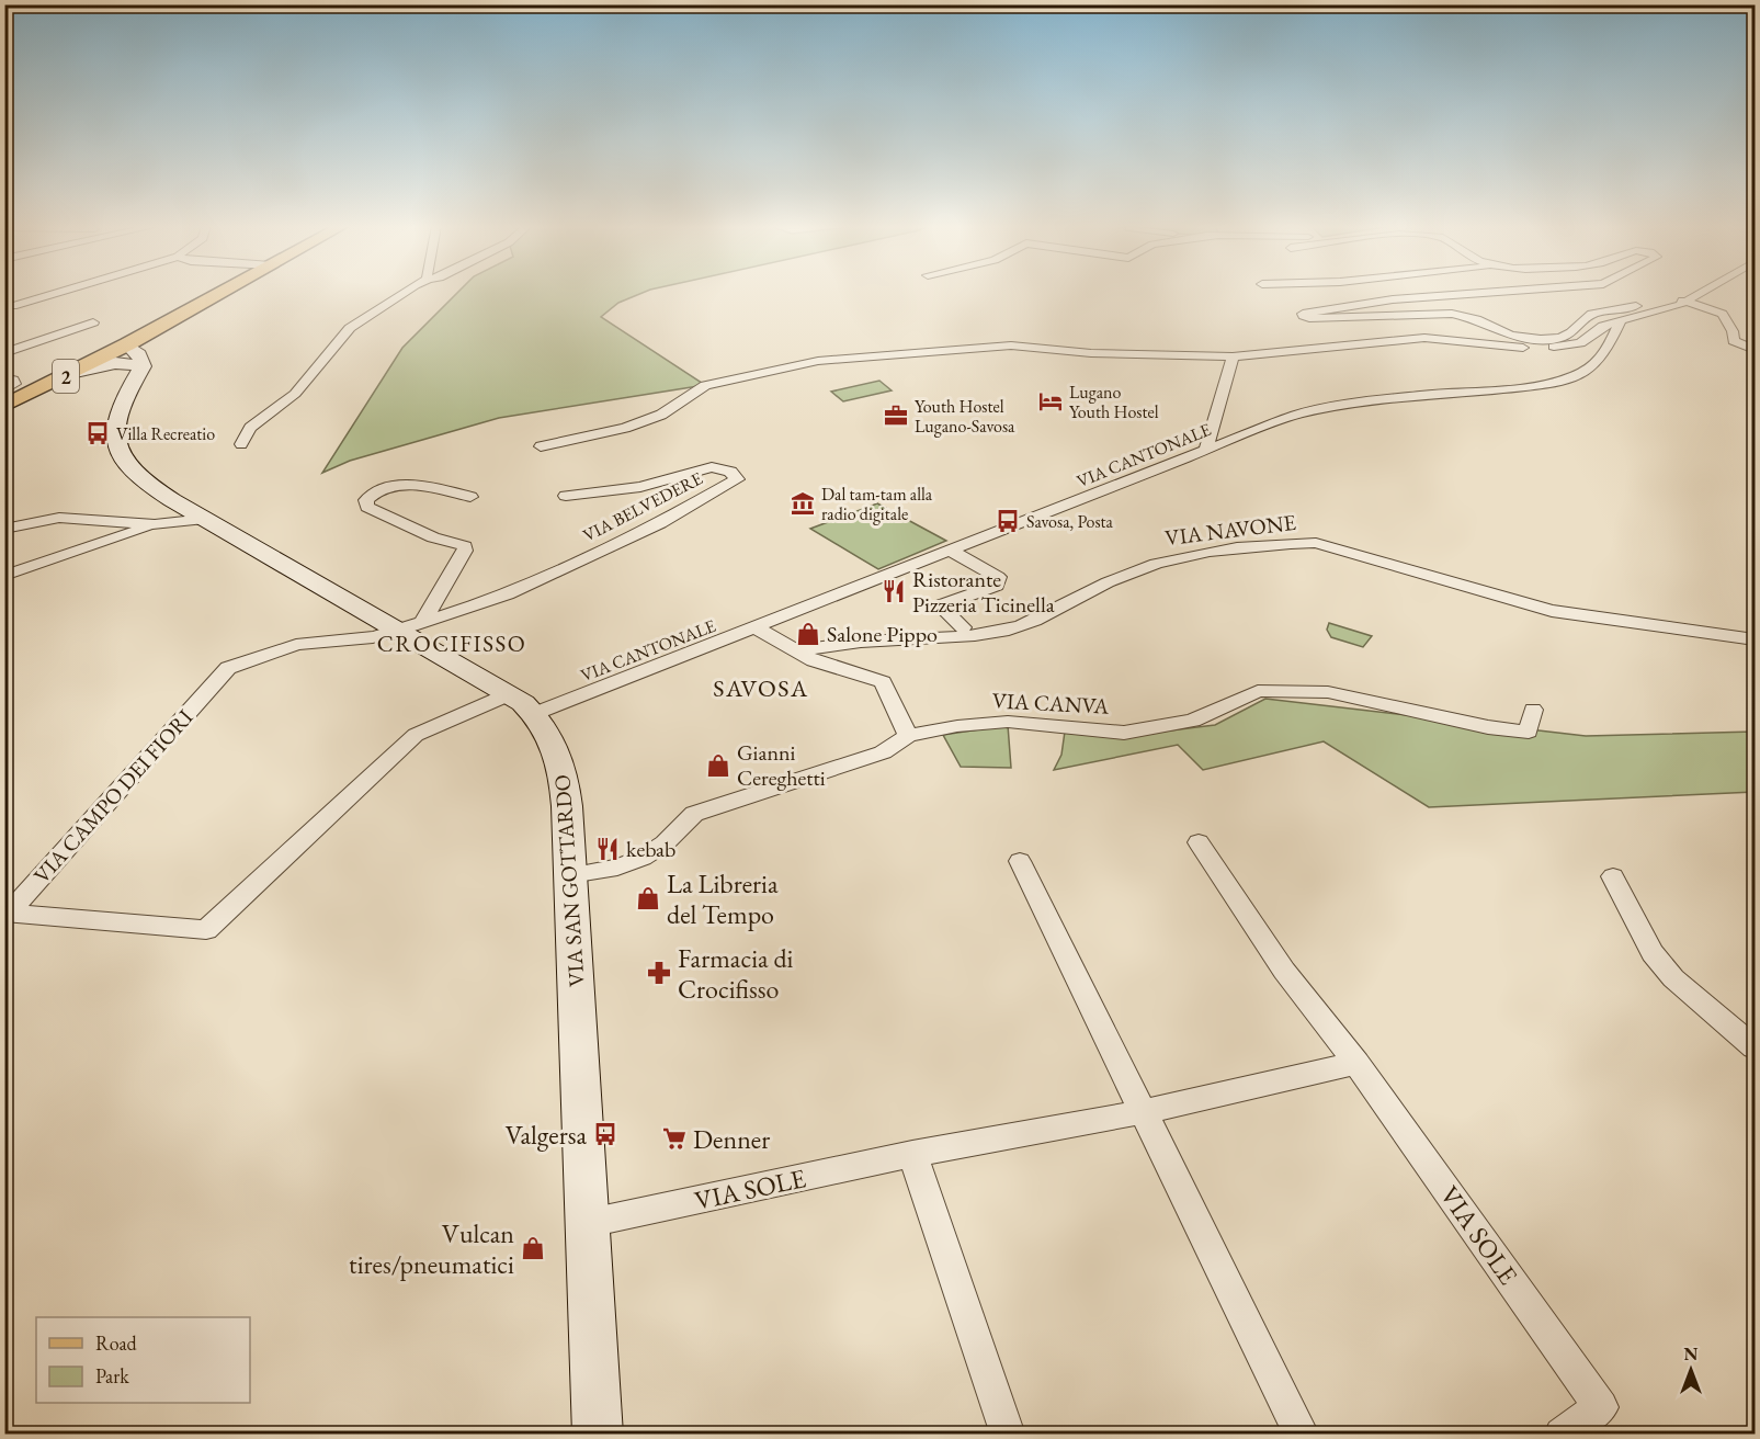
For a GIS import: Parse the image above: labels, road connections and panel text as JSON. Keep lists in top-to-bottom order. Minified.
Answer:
{"streets":{"main road":["2","VIA SAN GOTTARDO"],"street":["VIA CANTONALE","VIA BELVEDERE","VIA NAVONE","VIA CANVA","VIA CAMPO DEI FIORI","VIA SOLE"]},"crossings":[["VIA CANTONALE","VIA CAMPO DEI FIORI"],["VIA CANTONALE","VIA SAN GOTTARDO"],["VIA BELVEDERE","VIA CAMPO DEI FIORI"],["VIA BELVEDERE","VIA SAN GOTTARDO"],["VIA CANVA","VIA SAN GOTTARDO"],["VIA CAMPO DEI FIORI","VIA SAN GOTTARDO"],["VIA SAN GOTTARDO","VIA SOLE"]],"districts":["CROCIFISSO","SAVOSA"],"places":{"hotel":["Lugano Youth Hostel"],"office":["Youth Hostel Lugano-Savosa"],"bus stop":["Villa Recreatio","Savosa, Posta","Valgersa"],"museum":["Dal tam-tam alla radio digitale"],"restaurant":["Ristorante Pizzeria Ticinella","kebab"],"shop":["Salone Pippo","Gianni Cereghetti","La Libreria del Tempo","Vulcan tires/pneumatici"],"pharmacy":["Farmacia di Crocifisso"],"supermarket":["Denner"]},"legend":["Road","Park"],"north":"top"}
